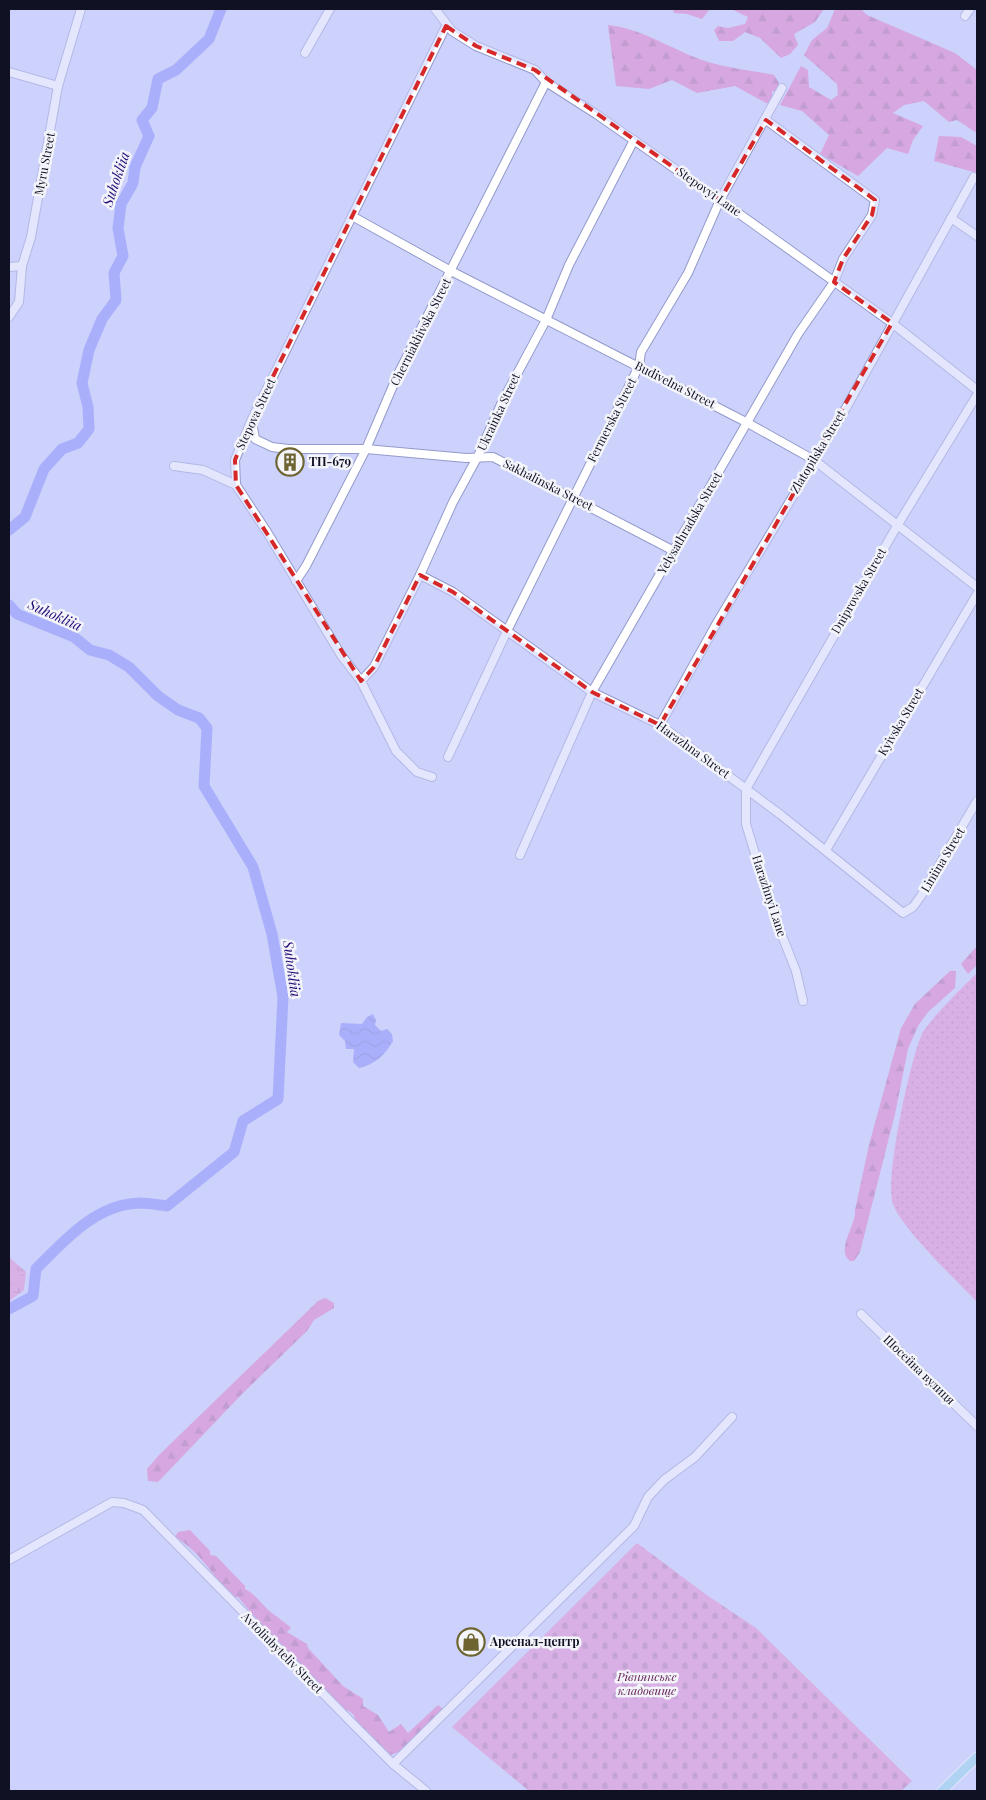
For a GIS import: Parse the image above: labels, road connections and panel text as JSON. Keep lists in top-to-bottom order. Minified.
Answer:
{"streets":{"street":["Myru Street","Stepovyi Lane","Cherniakhivska Street","Budivelna Street","Ukrainka Street","Stepova Street","Fermerska Street","Zlatopilska Street","Sakhalinska Street","Yelysathradska Street","Dniprovska Street","Kyivska Street","Harazhna Street","Liniina Street","Harazhnyi Lane","Шосейна вулиця","Avtoliubyteliv Street"]},"crossings":[["Stepovyi Lane","Cherniakhivska Street"],["Stepovyi Lane","Ukrainka Street"],["Stepovyi Lane","Stepova Street"],["Stepovyi Lane","Fermerska Street"],["Stepovyi Lane","Zlatopilska Street"],["Stepovyi Lane","Yelysathradska Street"],["Cherniakhivska Street","Budivelna Street"],["Cherniakhivska Street","Stepova Street"],["Cherniakhivska Street","Sakhalinska Street"],["Budivelna Street","Ukrainka Street"],["Budivelna Street","Stepova Street"],["Budivelna Street","Fermerska Street"],["Budivelna Street","Zlatopilska Street"],["Budivelna Street","Yelysathradska Street"],["Budivelna Street","Dniprovska Street"],["Ukrainka Street","Stepova Street"],["Ukrainka Street","Sakhalinska Street"],["Ukrainka Street","Harazhna Street"],["Stepova Street","Sakhalinska Street"],["Fermerska Street","Sakhalinska Street"],["Fermerska Street","Yelysathradska Street"],["Fermerska Street","Harazhna Street"],["Zlatopilska Street","Harazhna Street"],["Sakhalinska Street","Yelysathradska Street"],["Yelysathradska Street","Harazhna Street"],["Dniprovska Street","Harazhna Street"],["Dniprovska Street","Harazhnyi Lane"],["Kyivska Street","Harazhna Street"],["Harazhna Street","Liniina Street"],["Harazhna Street","Harazhnyi Lane"]],"water":["Suhokliia"],"parks":["Рівнянське кладовище"],"places":{"building":["ТП-679"],"shop":["Арсенал-центр"]}}
